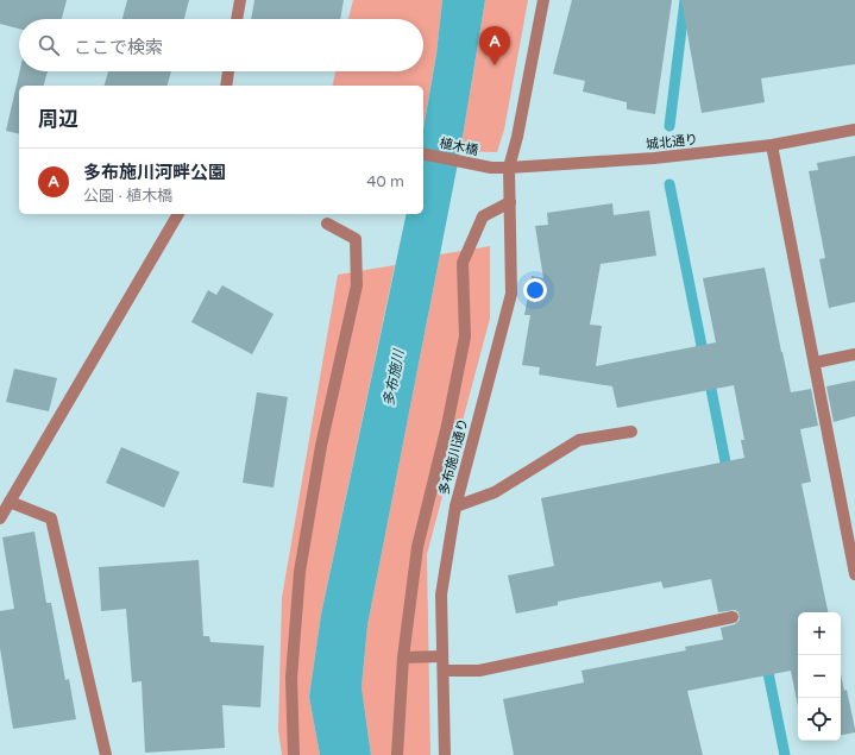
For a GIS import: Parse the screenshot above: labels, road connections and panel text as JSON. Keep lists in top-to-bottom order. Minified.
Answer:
{"streets":{"street":["城北通り","植木橋","多布施川通り"]},"crossings":[["城北通り","植木橋"],["城北通り","多布施川通り"]],"water":["多布施川"],"page":{"search":"ここで検索","pins":"A","heading":"周辺","list":[{"mark":"A","name":"多布施川河畔公園","note":"公園 · 植木橋","value":"40 m"}],"map_buttons":["+","−"]}}
